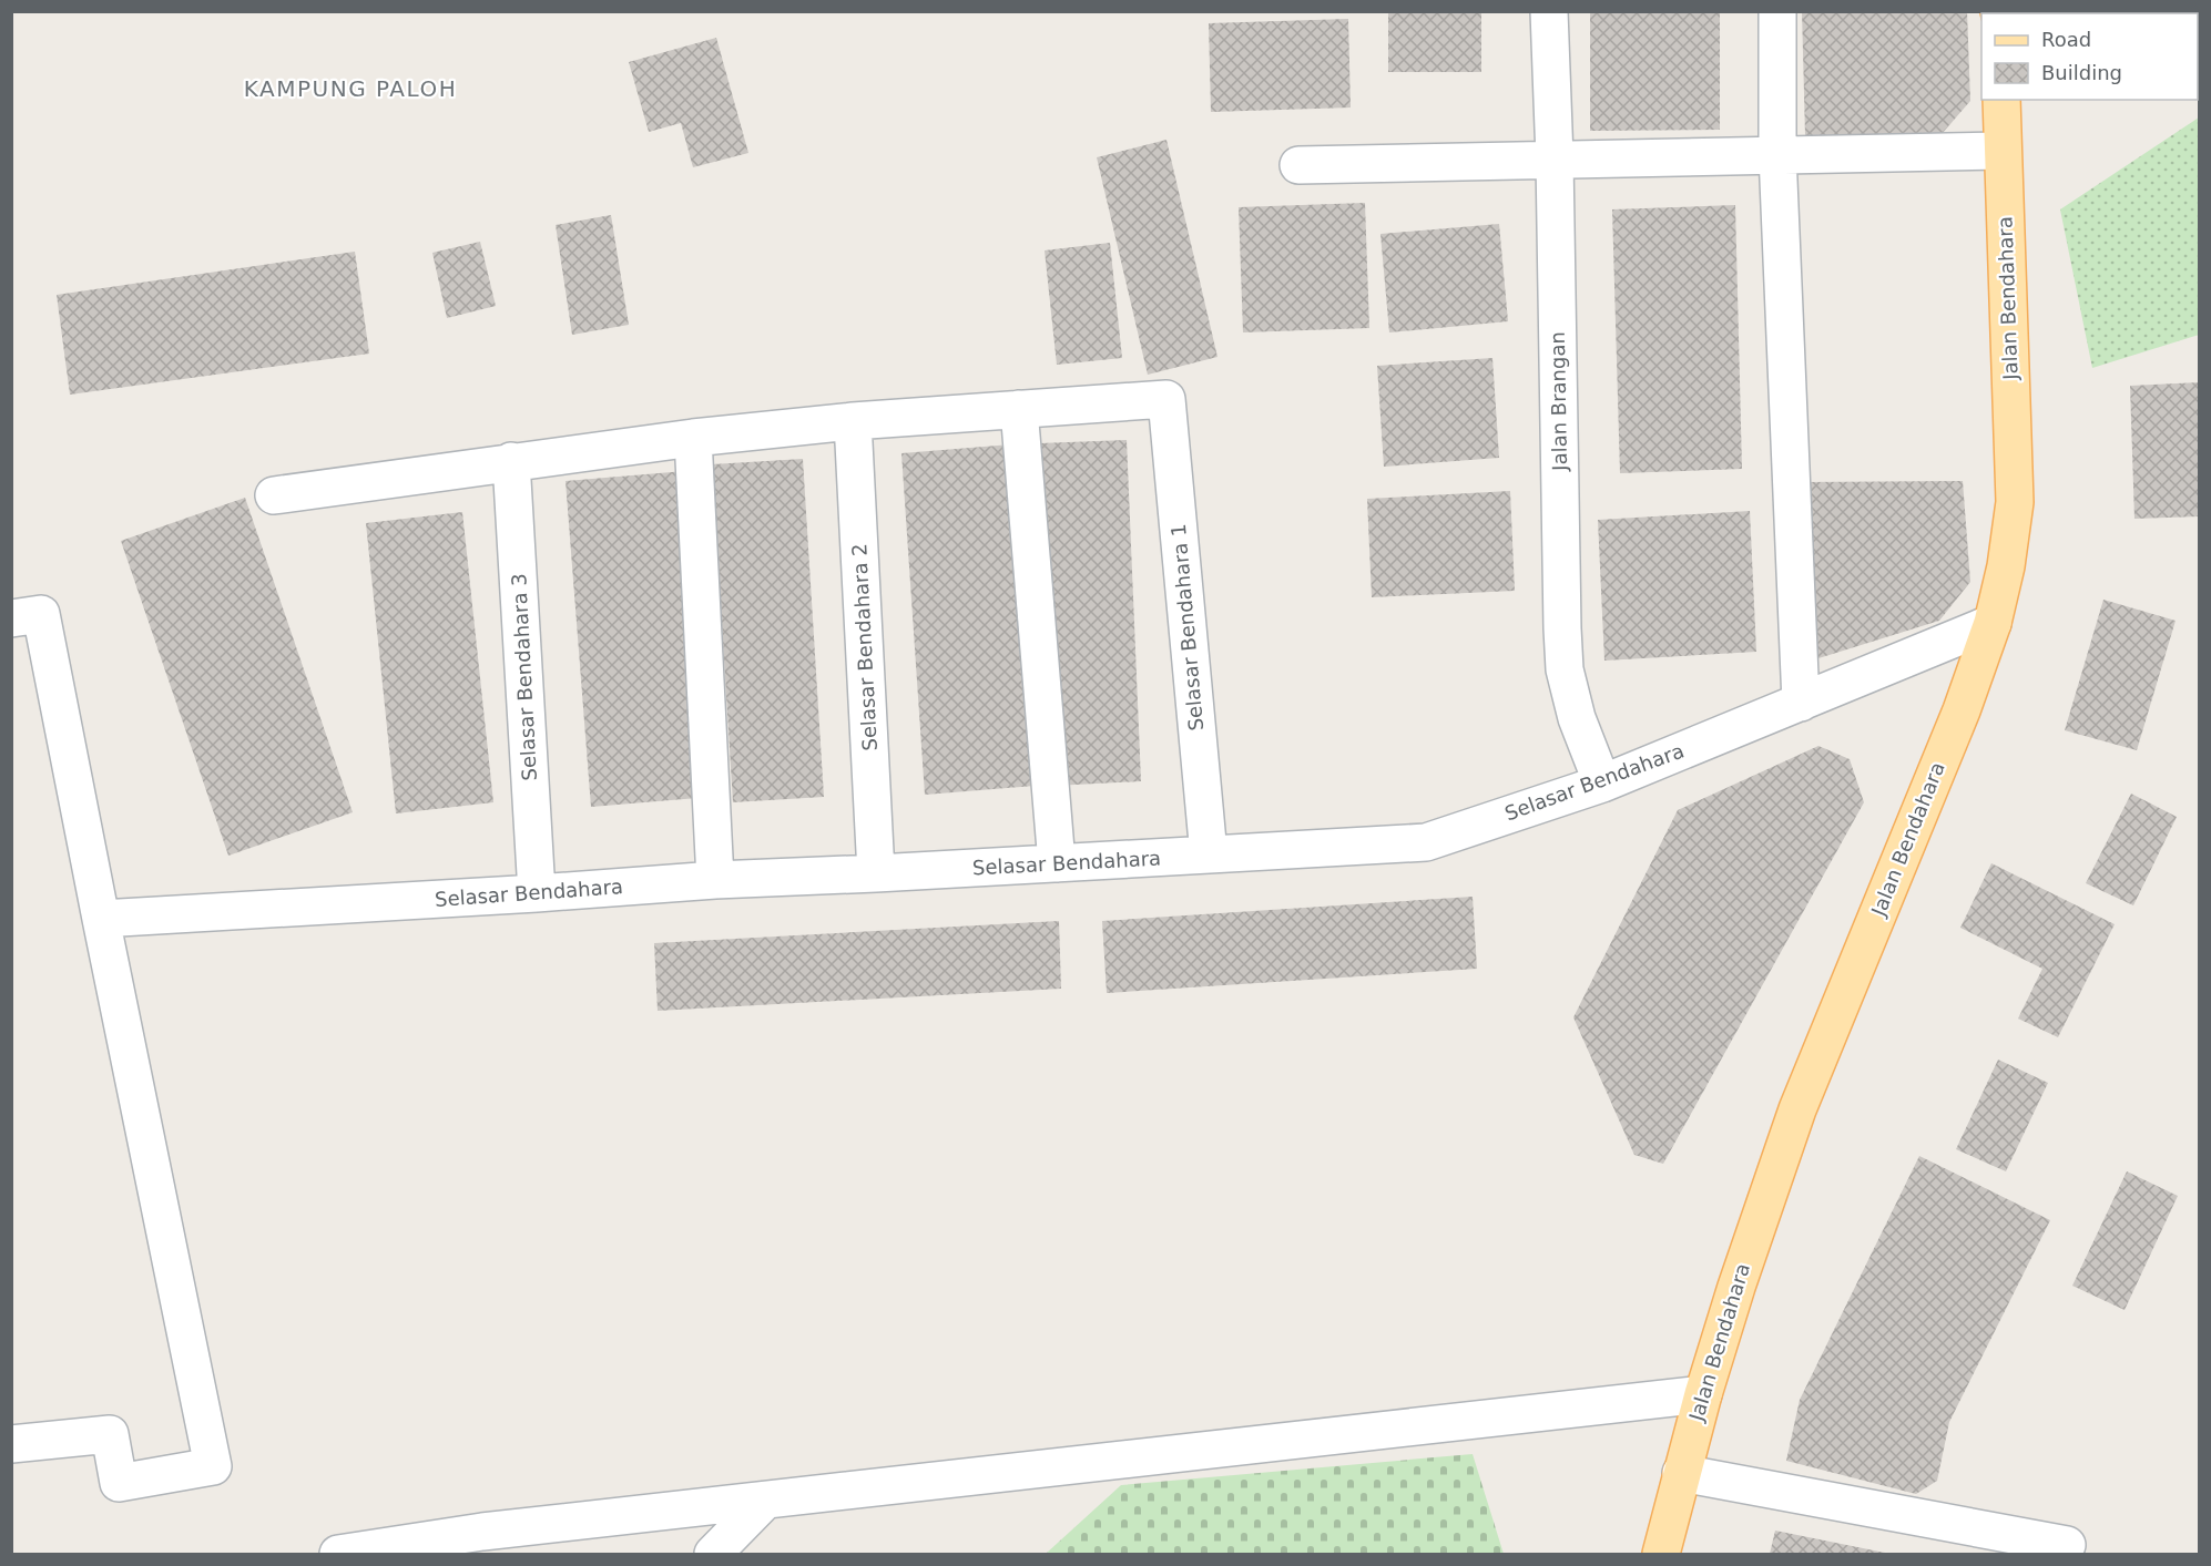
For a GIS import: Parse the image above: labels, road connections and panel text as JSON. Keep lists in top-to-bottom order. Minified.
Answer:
{"streets":{"main road":["Jalan Bendahara"],"street":["Jalan Brangan","Selasar Bendahara 1","Selasar Bendahara 2","Selasar Bendahara 3","Selasar Bendahara"]},"crossings":[["Jalan Bendahara","Selasar Bendahara"],["Jalan Brangan","Selasar Bendahara"],["Selasar Bendahara 1","Selasar Bendahara"],["Selasar Bendahara 2","Selasar Bendahara"],["Selasar Bendahara 3","Selasar Bendahara"]],"districts":["KAMPUNG PALOH"],"legend":["Road","Building"]}
